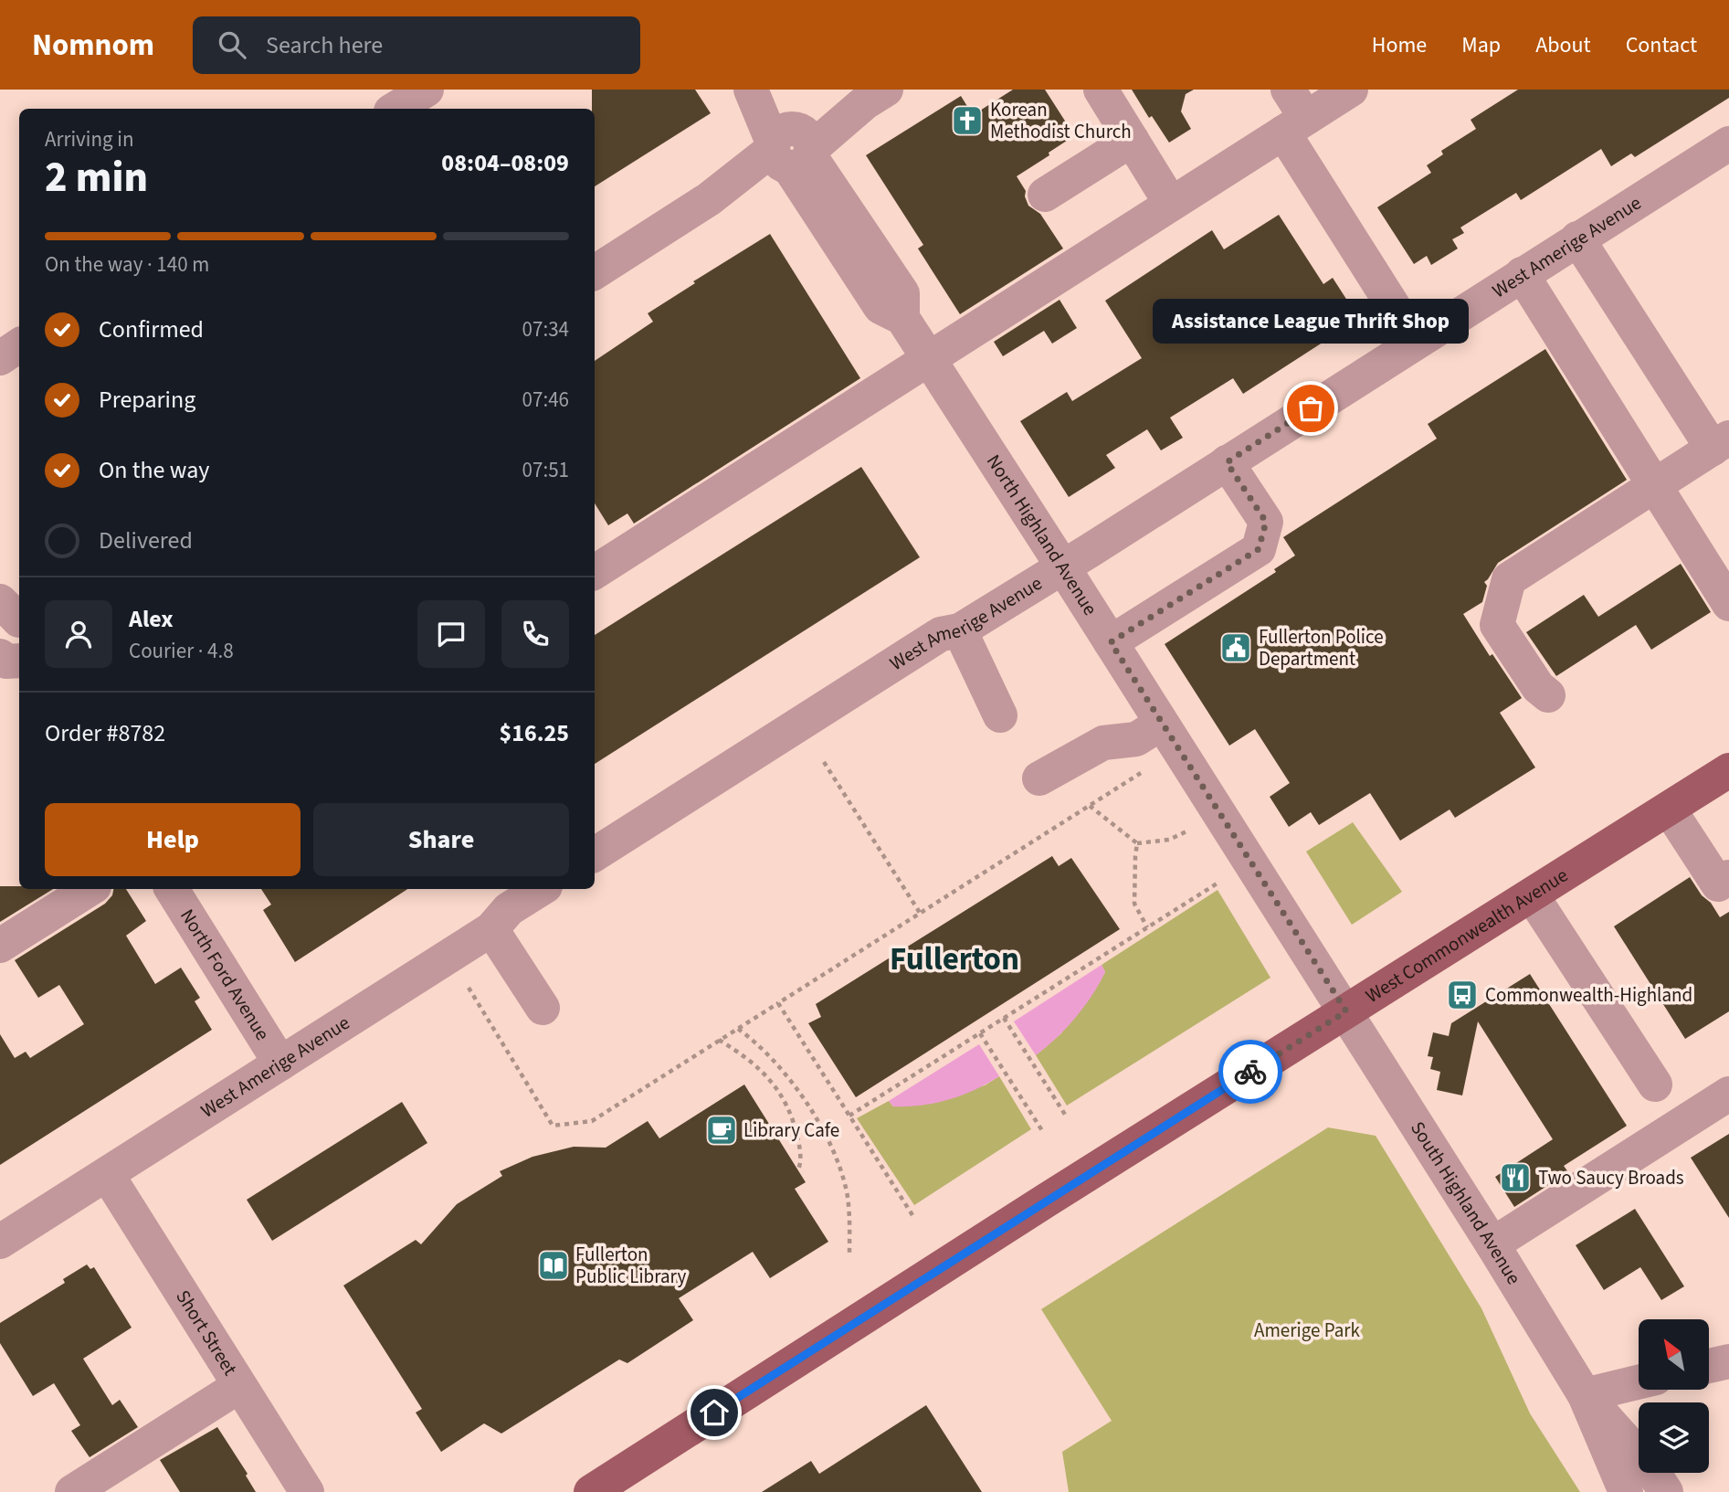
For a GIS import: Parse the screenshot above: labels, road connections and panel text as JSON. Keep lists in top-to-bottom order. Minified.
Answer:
{"streets":{"main road":["West Commonwealth Avenue"],"street":["West Amerige Avenue","North Highland Avenue","North Ford Avenue","South Highland Avenue","Short Street"]},"crossings":[["West Amerige Avenue","North Highland Avenue"],["West Amerige Avenue","North Ford Avenue"],["West Amerige Avenue","Short Street"],["North Highland Avenue","West Commonwealth Avenue"],["North Highland Avenue","South Highland Avenue"],["West Commonwealth Avenue","South Highland Avenue"]],"districts":["Fullerton"],"parks":["Amerige Park"],"places":{"church":["Korean Methodist Church"],"other":["Assistance League Thrift Shop"],"public building":["Fullerton Police Department"],"bus stop":["Commonwealth-Highland"],"cafe":["Library Cafe"],"restaurant":["Two Saucy Broads"],"library":["Fullerton Public Library"]},"north":"top left","page":{"header":"Nomnom","search":"Search here","nav":["Home","Map","About","Contact"],"heading":["2 min","Arriving in","08:04–08:09"],"panel":["Alex","Courier · 4.8","Order #8782","$16.25"],"bar":"On the way · 140 m","list":[["Confirmed","07:34"],["Preparing","07:46"],["On the way","07:51"],"Delivered"],"bubble":"Assistance League Thrift Shop","buttons":["Help","Share"]}}
